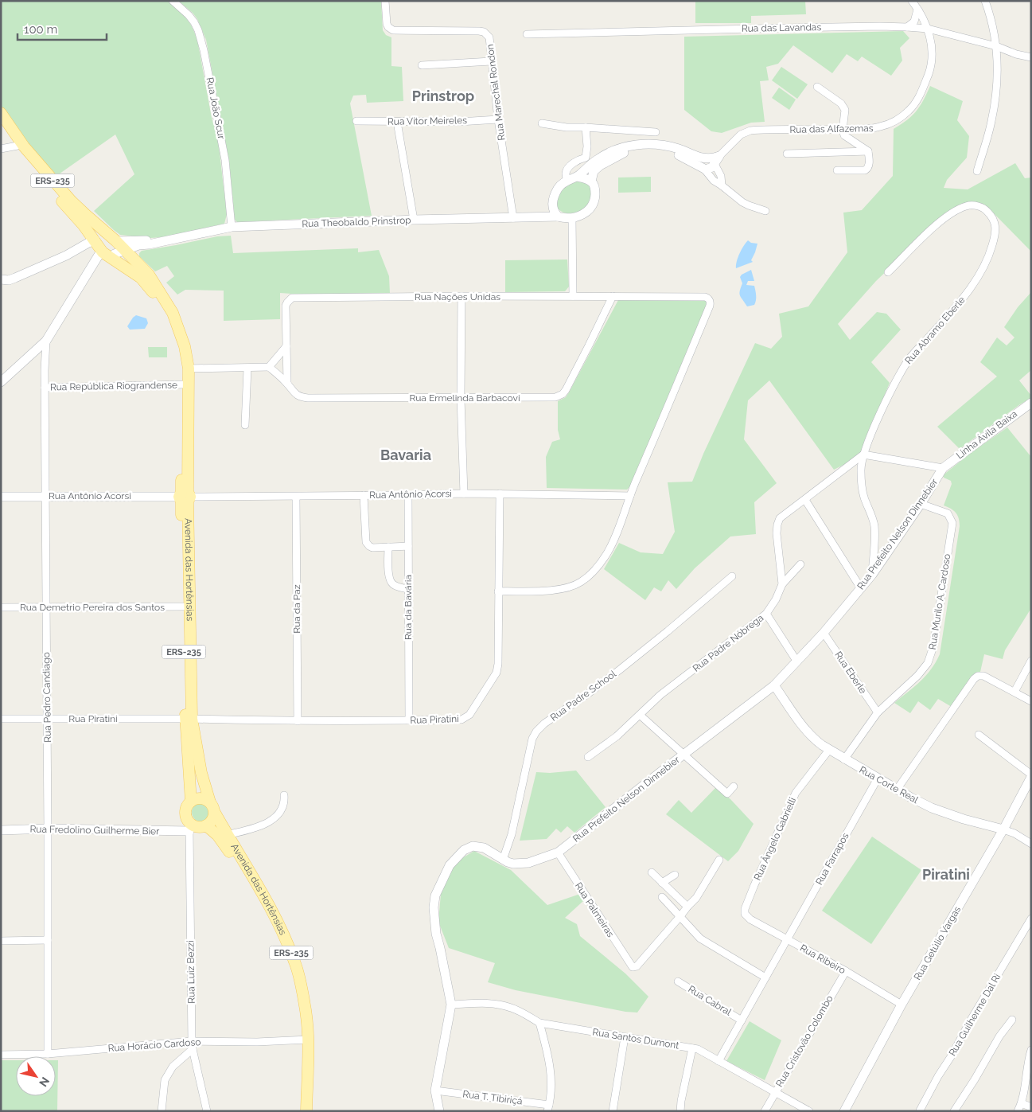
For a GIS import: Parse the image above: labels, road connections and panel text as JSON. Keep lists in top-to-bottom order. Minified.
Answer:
{"streets":{"main road":["ERS-235","Avenida das Hortênsias"],"street":["Rua das Lavandas","Rua Marechal Rondon","Rua João Scur","Rua Vitor Meireles","Rua das Alfazemas","Rua Theobaldo Prinstrop","Rua Nações Unidas","Rua Abramo Eberle","Rua República Riograndense","Rua Ermelinda Barbacovi","Linha Ávila Baixa","Rua Antônio Acorsi","Rua Prefeito Nelson Dinnebier","Rua Murilo A. Cardoso","Rua Demetrio Pereira dos Santos","Rua da Bavária","Rua da Paz","Rua Padre Nóbrega","Rua Eberle","Rua Padre School","Rua Pedro Candiago","Rua Piratini","Rua Corte Real","Rua Fredolino Guilherme Bier","Rua Ângelo Gabrielli","Rua Farrapos","Rua Palmeiras","Rua Getúlio Vargas","Rua Ribeiro","Rua Luiz Bezzi","Rua Cabral","Rua Guilherme Dal Ri","Rua Santos Dumont","Rua Cristovão Colombo","Rua Horácio Cardoso","Rua T. Tibiriçá"]},"crossings":[["Rua das Lavandas","Rua das Alfazemas"],["Rua Marechal Rondon","Rua Vitor Meireles"],["Rua Marechal Rondon","Rua Theobaldo Prinstrop"],["Rua João Scur","Rua Theobaldo Prinstrop"],["ERS-235","Avenida das Hortênsias"],["ERS-235","Rua Fredolino Guilherme Bier"],["ERS-235","Rua Luiz Bezzi"],["Rua Theobaldo Prinstrop","Avenida das Hortênsias"],["Rua Nações Unidas","Rua Ermelinda Barbacovi"],["Rua Nações Unidas","Rua Antônio Acorsi"],["Rua Abramo Eberle","Rua Prefeito Nelson Dinnebier"],["Rua República Riograndense","Avenida das Hortênsias"],["Rua República Riograndense","Rua Pedro Candiago"],["Linha Ávila Baixa","Rua Prefeito Nelson Dinnebier"],["Rua Antônio Acorsi","Avenida das Hortênsias"],["Rua Antônio Acorsi","Rua da Bavária"],["Rua Antônio Acorsi","Rua da Paz"],["Rua Antônio Acorsi","Rua Pedro Candiago"],["Rua Antônio Acorsi","Rua Piratini"],["Rua Prefeito Nelson Dinnebier","Rua Murilo A. Cardoso"],["Rua Prefeito Nelson Dinnebier","Rua Eberle"],["Rua Prefeito Nelson Dinnebier","Rua Padre School"],["Rua Prefeito Nelson Dinnebier","Rua Corte Real"],["Rua Prefeito Nelson Dinnebier","Rua Palmeiras"],["Rua Prefeito Nelson Dinnebier","Rua Santos Dumont"],["Rua Prefeito Nelson Dinnebier","Rua T. Tibiriçá"],["Avenida das Hortênsias","Rua Demetrio Pereira dos Santos"],["Avenida das Hortênsias","Rua Piratini"],["Avenida das Hortênsias","Rua Fredolino Guilherme Bier"],["Avenida das Hortênsias","Rua Luiz Bezzi"],["Avenida das Hortênsias","Rua Horácio Cardoso"],["Rua Murilo A. Cardoso","Rua Eberle"],["Rua Murilo A. Cardoso","Rua Corte Real"],["Rua Demetrio Pereira dos Santos","Rua Pedro Candiago"],["Rua da Bavária","Rua Piratini"],["Rua da Paz","Rua Piratini"],["Rua Pedro Candiago","Rua Piratini"],["Rua Pedro Candiago","Rua Fredolino Guilherme Bier"],["Rua Pedro Candiago","Rua Horácio Cardoso"],["Rua Corte Real","Rua Ângelo Gabrielli"],["Rua Corte Real","Rua Farrapos"],["Rua Corte Real","Rua Getúlio Vargas"],["Rua Fredolino Guilherme Bier","Rua Luiz Bezzi"],["Rua Ângelo Gabrielli","Rua Ribeiro"],["Rua Farrapos","Rua Ribeiro"],["Rua Getúlio Vargas","Rua Ribeiro"],["Rua Ribeiro","Rua Cristovão Colombo"],["Rua Luiz Bezzi","Rua Horácio Cardoso"],["Rua Santos Dumont","Rua Cristovão Colombo"]],"districts":["Prinstrop","Bavaria","Piratini"],"scale_bar":"100 m","north":"bottom right"}
